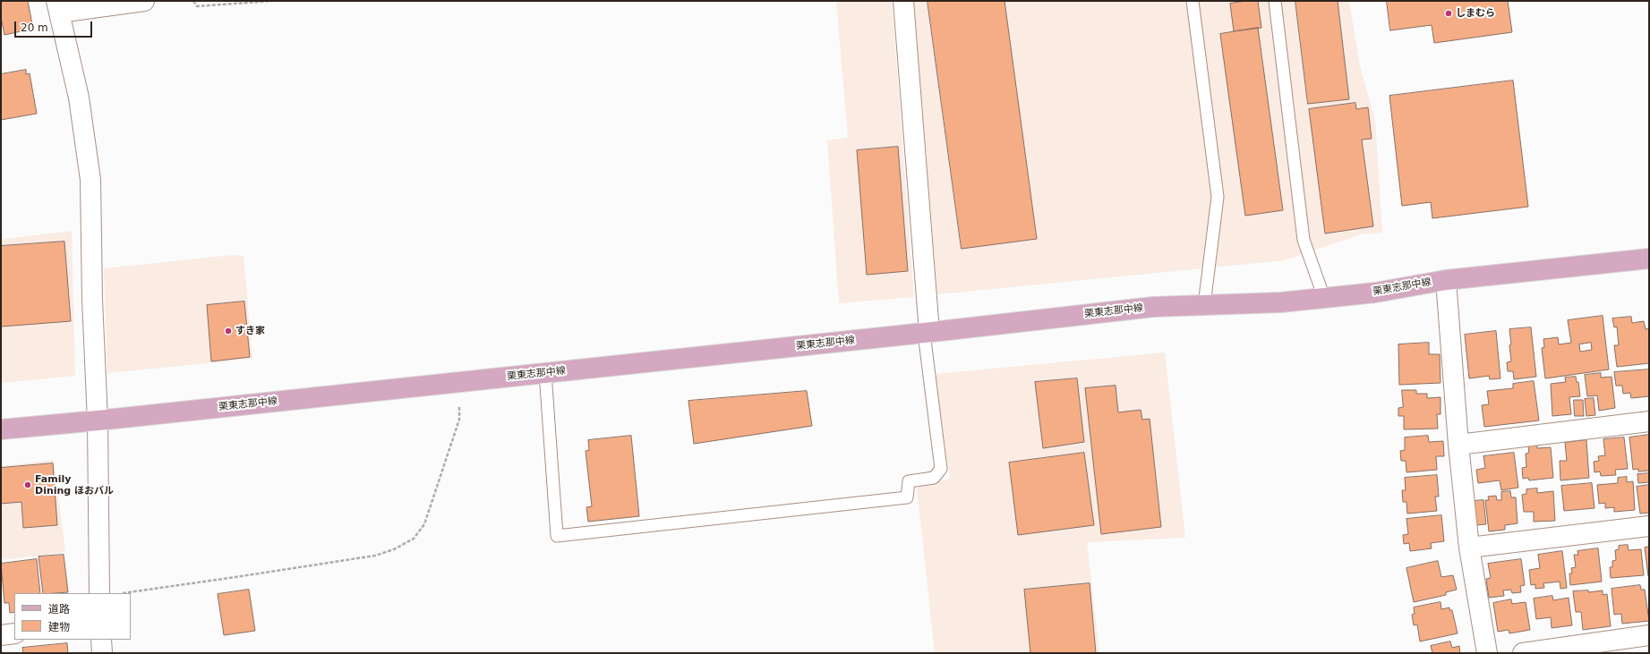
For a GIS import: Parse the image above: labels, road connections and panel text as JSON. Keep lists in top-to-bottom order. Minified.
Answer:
{"streets":{"main road":["栗東志那中線"]},"places":["しまむら","すき家","Family Dining ほおバル"],"legend":["道路","建物"],"scale_bar":"20 m"}
